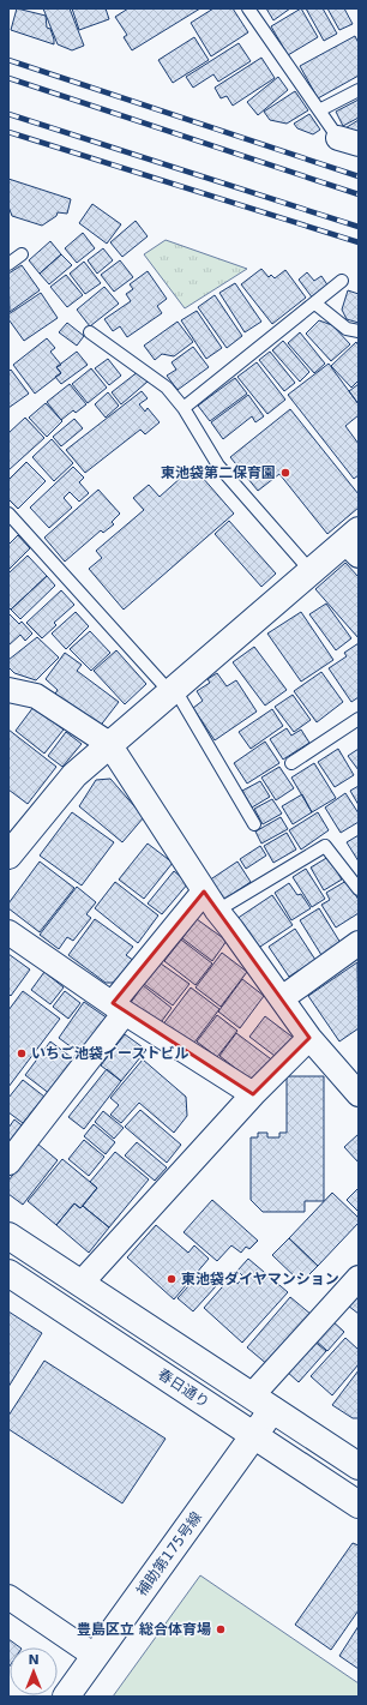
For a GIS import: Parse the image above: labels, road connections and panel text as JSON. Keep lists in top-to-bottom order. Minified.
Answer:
{"streets":{"main road":["春日通り","補助第175号線"]},"crossings":[["春日通り","補助第175号線"]],"places":["東池袋第二保育園","いちご池袋イーストビル","東池袋ダイヤマンション","豊島区立 総合体育場"],"north":"top"}
